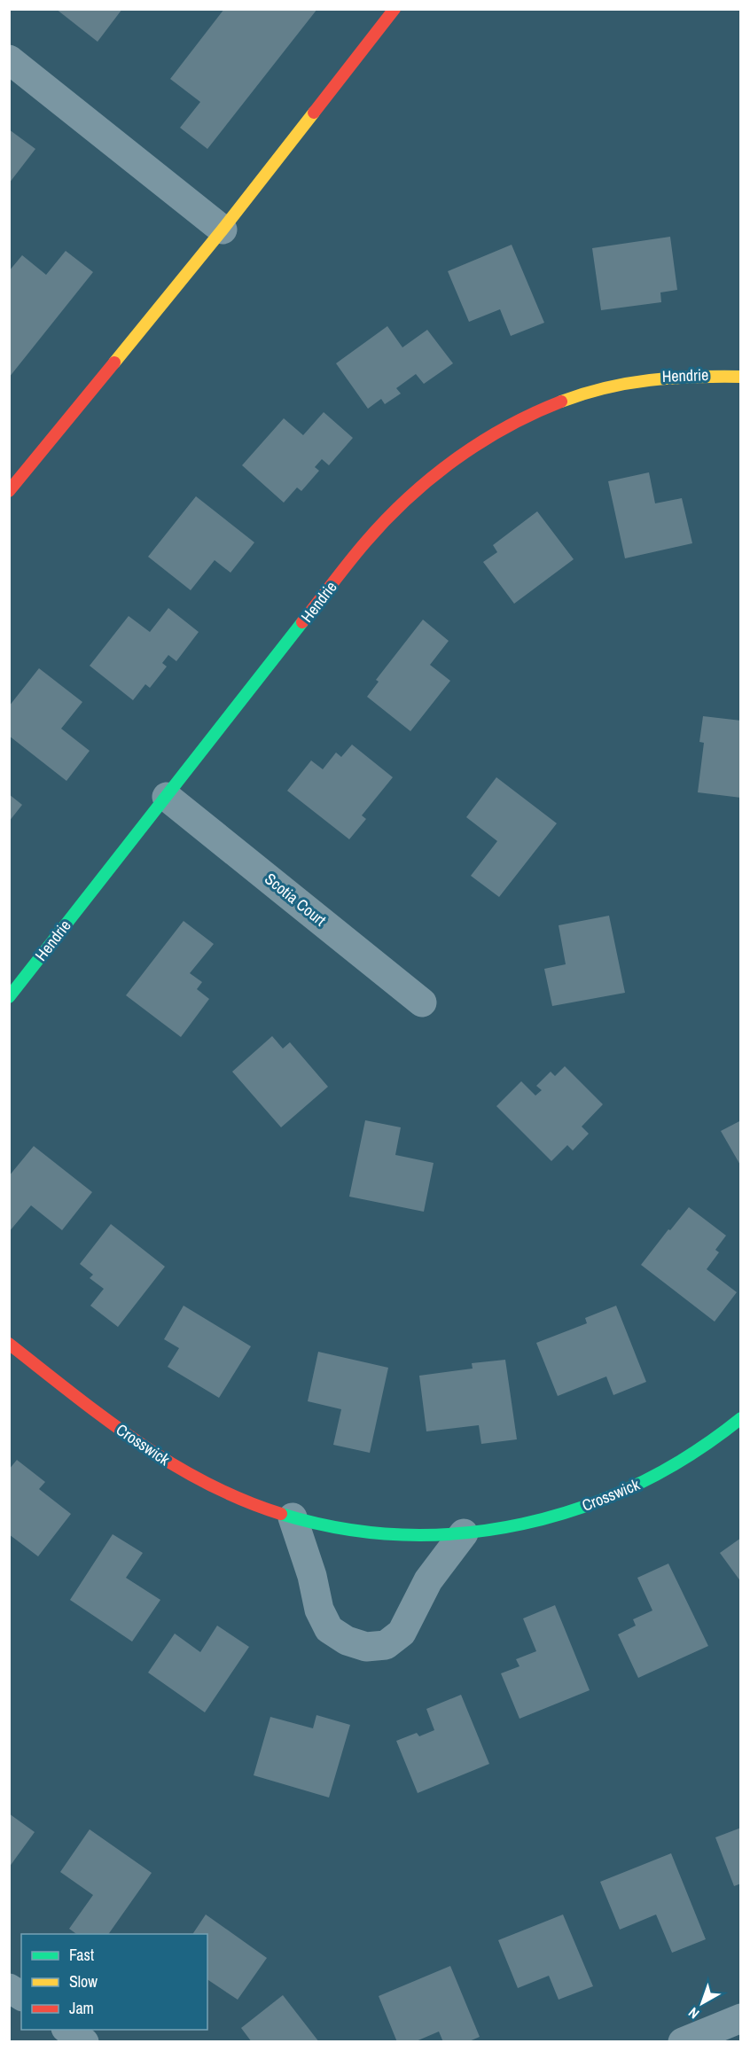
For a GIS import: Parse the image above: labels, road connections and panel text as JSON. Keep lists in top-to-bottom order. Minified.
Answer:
{"streets":{"street":["Hendrie","Scotia Court","Crosswick"]},"crossings":[["Hendrie","Scotia Court"]],"legend":["Fast","Slow","Jam"],"north":"bottom left"}
